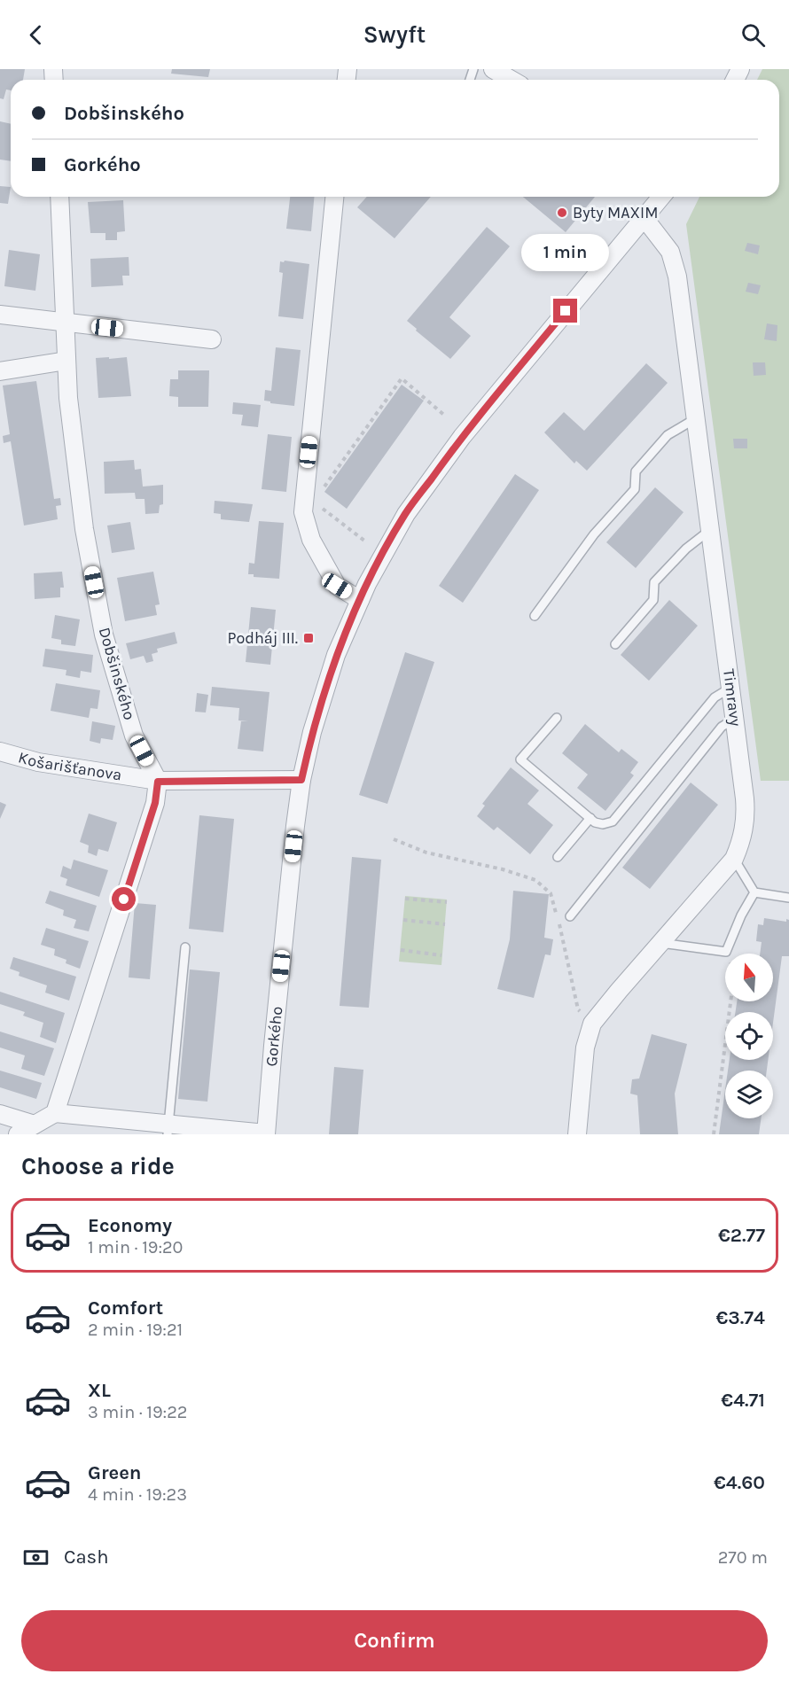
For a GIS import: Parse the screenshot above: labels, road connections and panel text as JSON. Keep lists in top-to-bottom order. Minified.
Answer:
{"streets":{"street":["Dobšinského","Timravy","Košarišťanova","Gorkého"]},"crossings":[["Dobšinského","Košarišťanova"],["Timravy","Gorkého"],["Košarišťanova","Gorkého"]],"places":{"other":["Byty MAXIM"],"transit":["Podháj III."]},"north":"top","page":{"header":"Swyft","banner":["Dobšinského","Gorkého"],"bubble":"1 min","heading":"Choose a ride","list":[{"name":"Economy","note":"1 min · 19:20","value":"€2.77"},{"name":"Comfort","note":"2 min · 19:21","value":"€3.74"},{"name":"XL","note":"3 min · 19:22","value":"€4.71"},{"name":"Green","note":"4 min · 19:23","value":"€4.60"}],"pay":["Cash","270 m"],"buttons":"Confirm"}}
